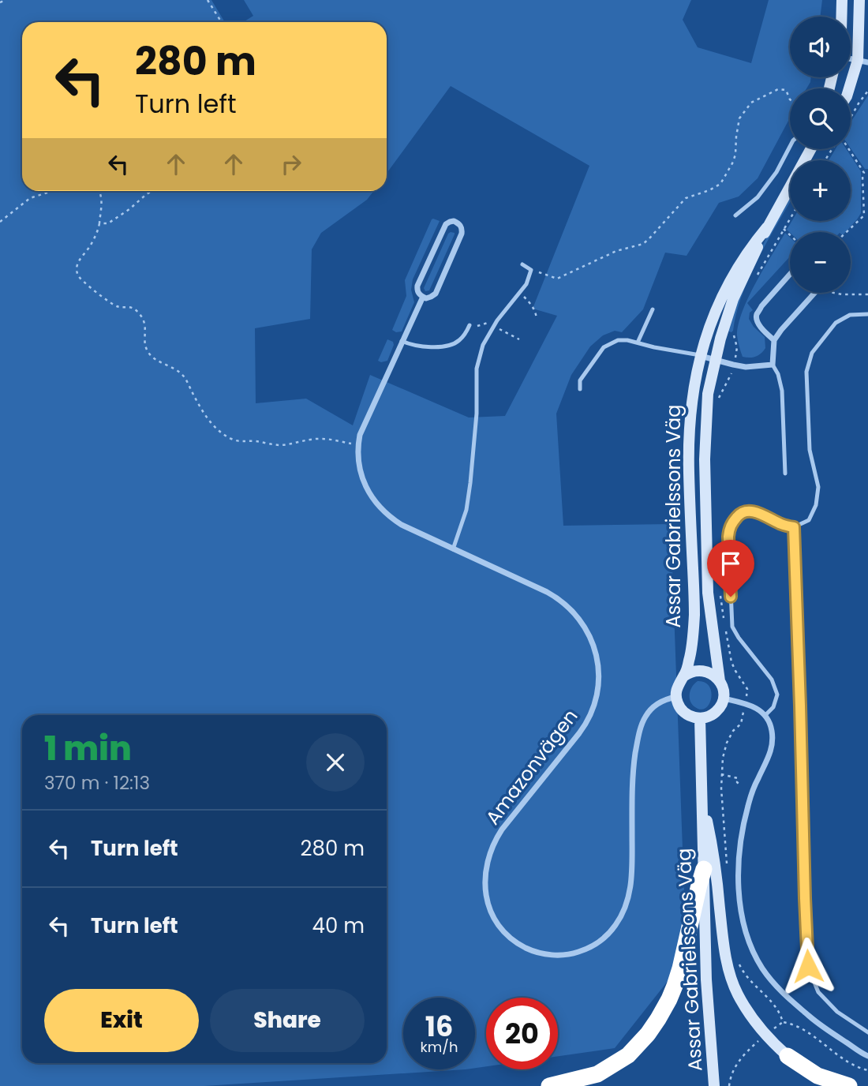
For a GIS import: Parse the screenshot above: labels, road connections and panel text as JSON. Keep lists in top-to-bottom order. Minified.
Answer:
{"streets":{"street":["Assar Gabrielssons Väg","Amazonvägen"]},"crossings":[["Assar Gabrielssons Väg","Amazonvägen"]],"page":{"map_buttons":["+","−"],"turn":["280 m","Turn left"],"heading":["1 min","370 m · 12:13"],"list":[{"name":"Turn left","value":"280 m"},{"name":"Turn left","value":"40 m"}],"buttons":["Exit","Share"],"speed":"16 km/h","limit":"20"}}
